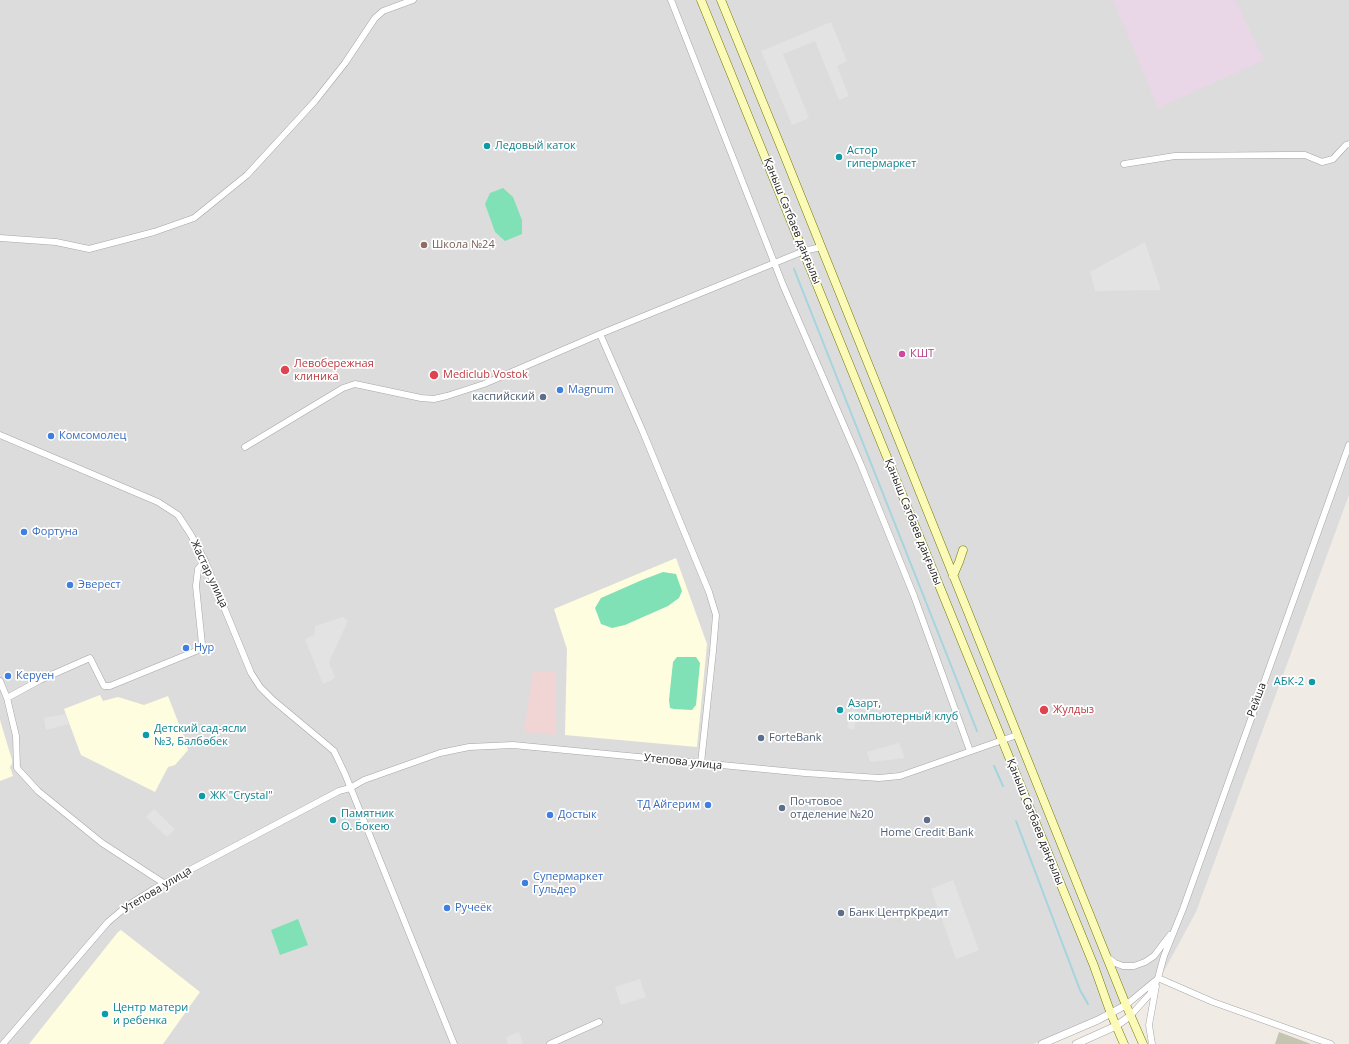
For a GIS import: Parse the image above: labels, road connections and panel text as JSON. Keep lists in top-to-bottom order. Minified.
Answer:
{"streets":{"main road":["Қаныш Сәтбаев даңғылы"],"street":["Жастар улица","Рейша","Утепова улица"]},"crossings":[["Қаныш Сәтбаев даңғылы","Утепова улица"],["Жастар улица","Утепова улица"]],"places":["Ледовый каток","Астор гипермаркет","Школа №24","КШТ","Левобережная клиника","Mediclub Vostok","Magnum","каспийский","Комсомолец","Фортуна","Эверест","Нур","Керуен","АБК-2","Азарт, компьютерный клуб","Жулдыз","Детский сад-ясли №3, Балбөбек","ForteBank","ЖК \"Crystal\"","ТД Айгерим","Почтовое отделение №20","Достык","Памятник О. Бокею","Home Credit Bank","Супермаркет Гульдер","Ручеёк","Банк ЦентрКредит","Центр матери и ребенка"]}
